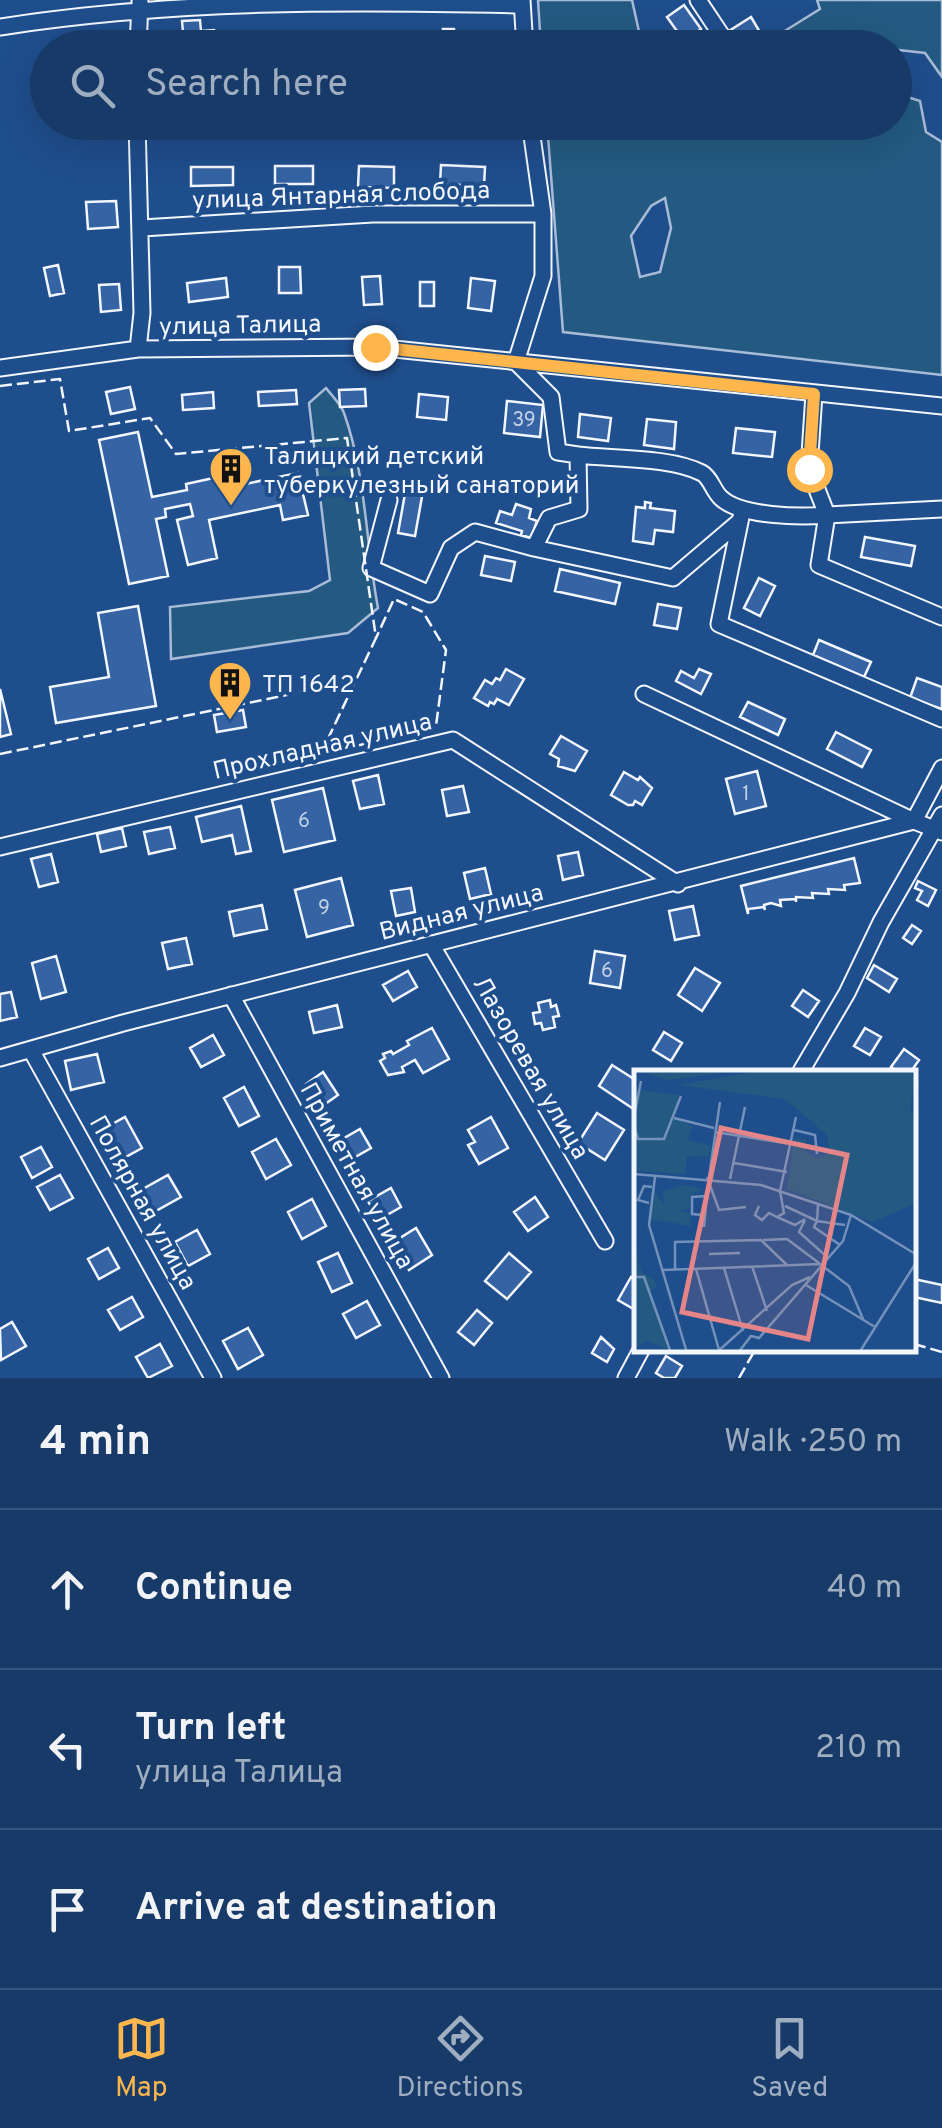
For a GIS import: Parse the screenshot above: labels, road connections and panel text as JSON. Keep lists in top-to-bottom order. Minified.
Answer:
{"streets":{"street":["улица Янтарная слобода","улица Талица","Прохладная улица","Видная улица","Лазоревая улица","Приметная улица","Полярная улица"]},"crossings":[["Прохладная улица","Видная улица"],["Видная улица","Лазоревая улица"],["Видная улица","Приметная улица"],["Видная улица","Полярная улица"]],"places":{"building":["Талицкий детский туберкулезный санаторий","ТП 1642"]},"house_numbers":["39","1","6","9","6"],"page":{"search":"Search here","heading":["4 min","Walk · 250 m"],"list":[["Continue","40 m"],["Turn left","улица Талица","210 m"],"Arrive at destination"],"nav":["Map","Directions","Saved"]}}
